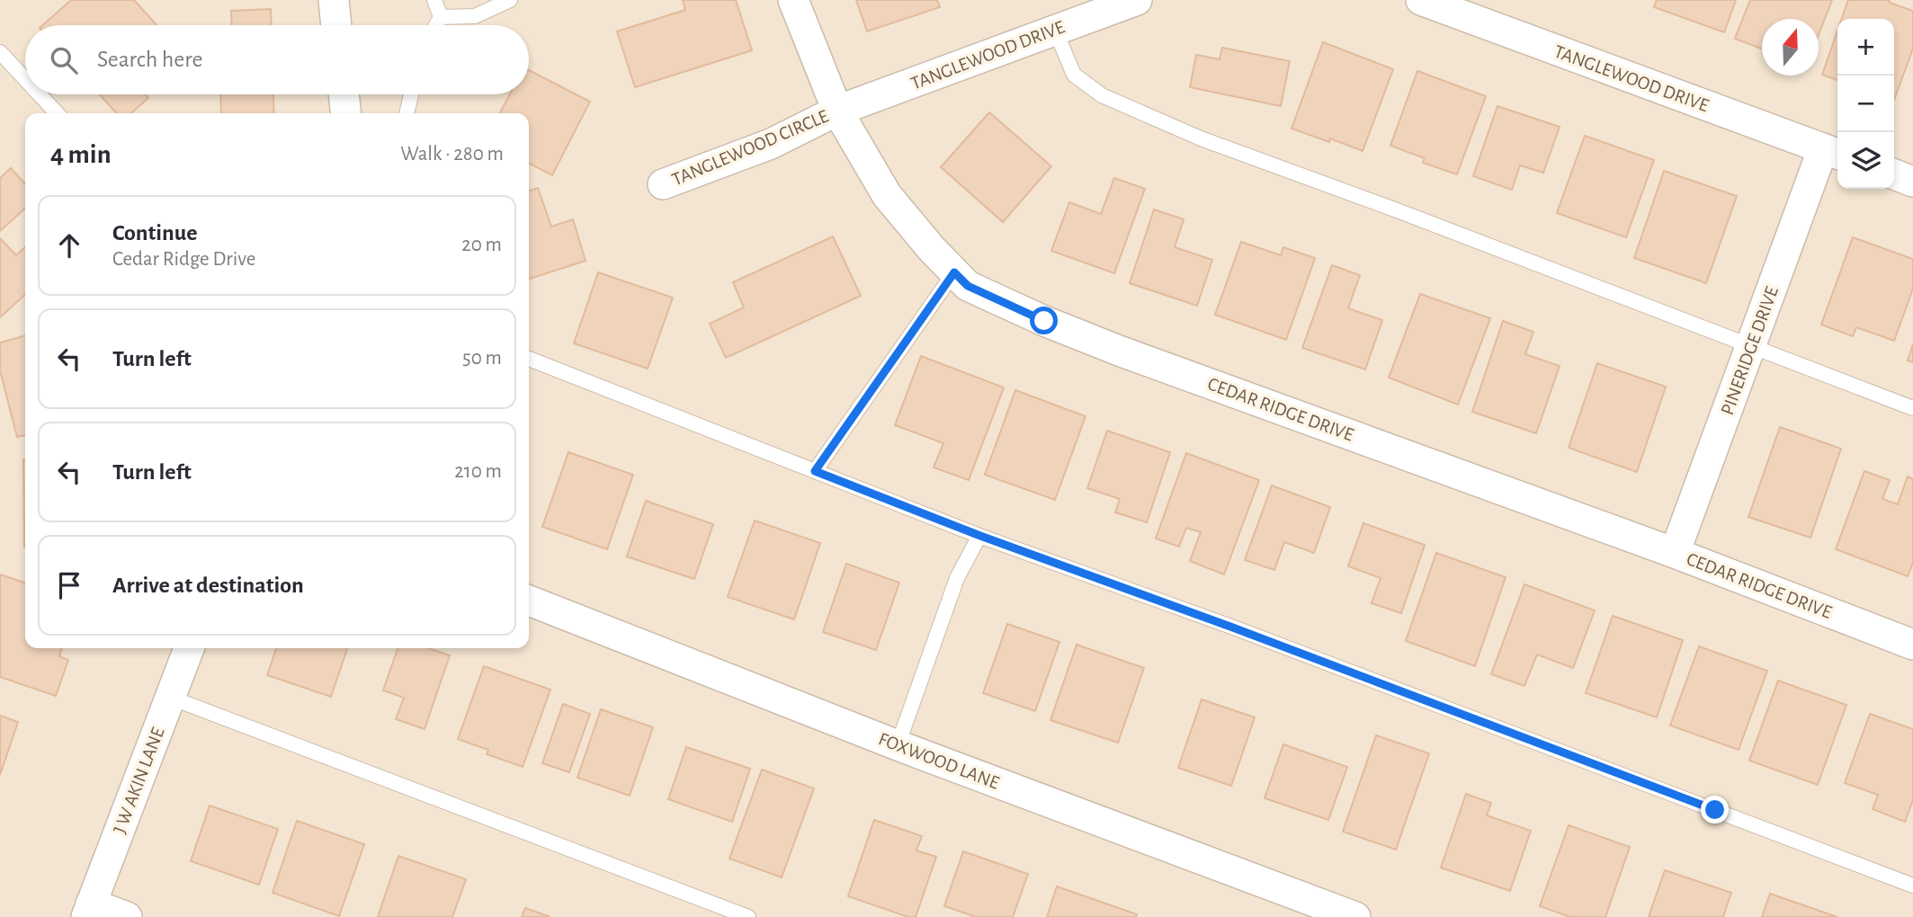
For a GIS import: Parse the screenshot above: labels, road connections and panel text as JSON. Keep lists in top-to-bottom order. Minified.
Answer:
{"streets":{"street":["TANGLEWOOD DRIVE","TANGLEWOOD CIRCLE","PINERIDGE DRIVE","CEDAR RIDGE DRIVE","FOXWOOD LANE","J W AKIN LANE"]},"crossings":[["TANGLEWOOD DRIVE","TANGLEWOOD CIRCLE"],["TANGLEWOOD DRIVE","PINERIDGE DRIVE"],["TANGLEWOOD DRIVE","CEDAR RIDGE DRIVE"],["TANGLEWOOD CIRCLE","CEDAR RIDGE DRIVE"],["PINERIDGE DRIVE","CEDAR RIDGE DRIVE"]],"north":"top","page":{"map_buttons":["+","−"],"search":"Search here","heading":["4 min","Walk · 280 m"],"list":[["Continue","Cedar Ridge Drive","20 m"],["Turn left","50 m"],["Turn left","210 m"],"Arrive at destination"]}}
